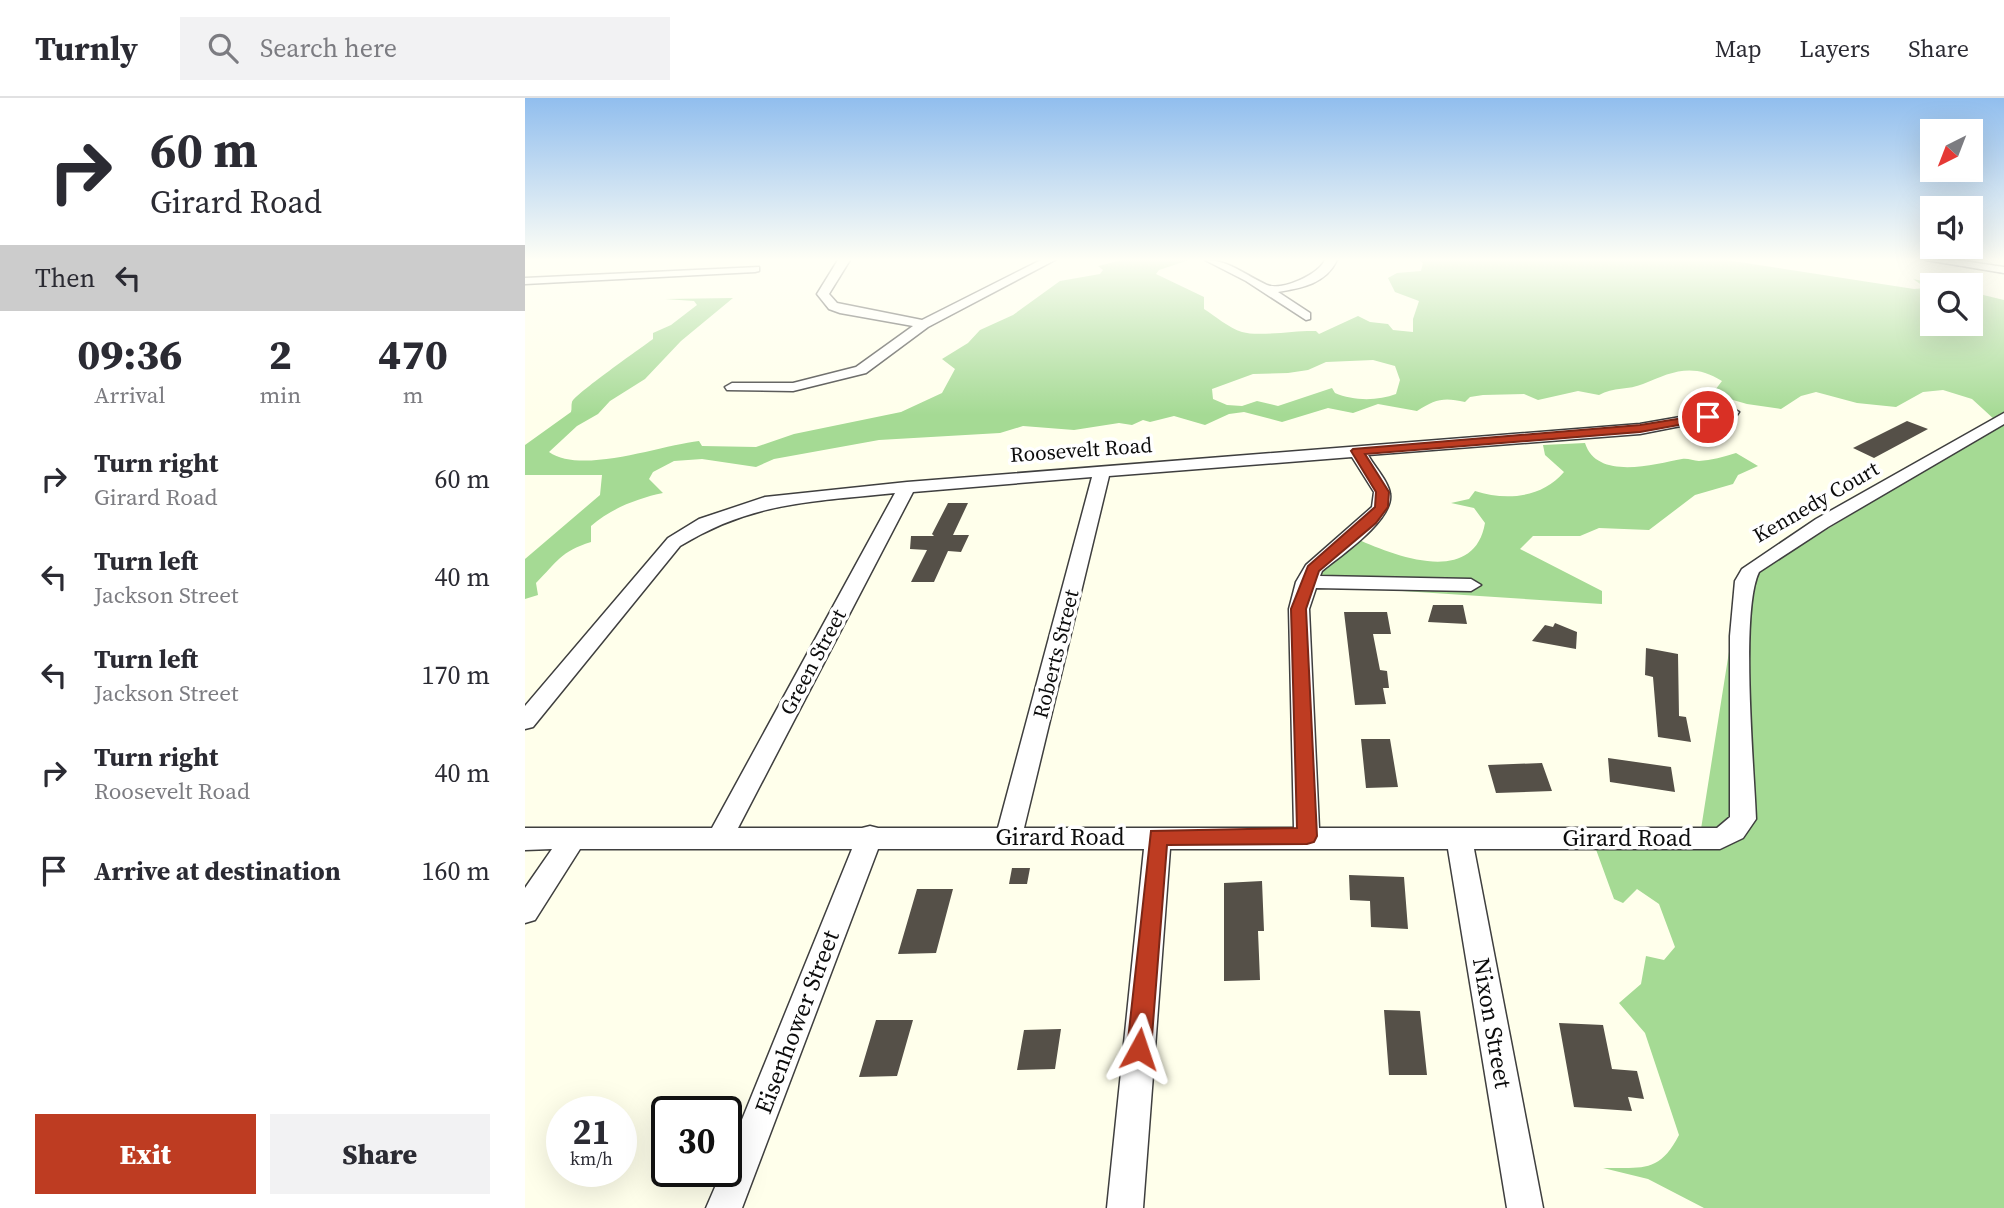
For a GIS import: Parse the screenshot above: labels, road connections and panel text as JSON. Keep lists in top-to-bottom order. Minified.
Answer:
{"streets":{"street":["Roosevelt Road","Kennedy Court","Roberts Street","Green Street","Girard Road","Eisenhower Street","Nixon Street"]},"crossings":[["Roosevelt Road","Roberts Street"],["Roosevelt Road","Green Street"],["Kennedy Court","Girard Road"],["Roberts Street","Girard Road"],["Green Street","Girard Road"],["Girard Road","Eisenhower Street"],["Girard Road","Nixon Street"]],"north":"bottom left","page":{"header":"Turnly","search":"Search here","nav":["Map","Layers","Share"],"turn":["60 m","Girard Road"],"then":"Then","eta":["09:36","Arrival","2","min","470","m"],"list":[{"name":"Turn right","note":"Girard Road","value":"60 m"},{"name":"Turn left","note":"Jackson Street","value":"40 m"},{"name":"Turn left","note":"Jackson Street","value":"170 m"},{"name":"Turn right","note":"Roosevelt Road","value":"40 m"},{"name":"Arrive at destination","value":"160 m"}],"speed":"21 km/h","limit":"30","buttons":["Exit","Share"]}}
